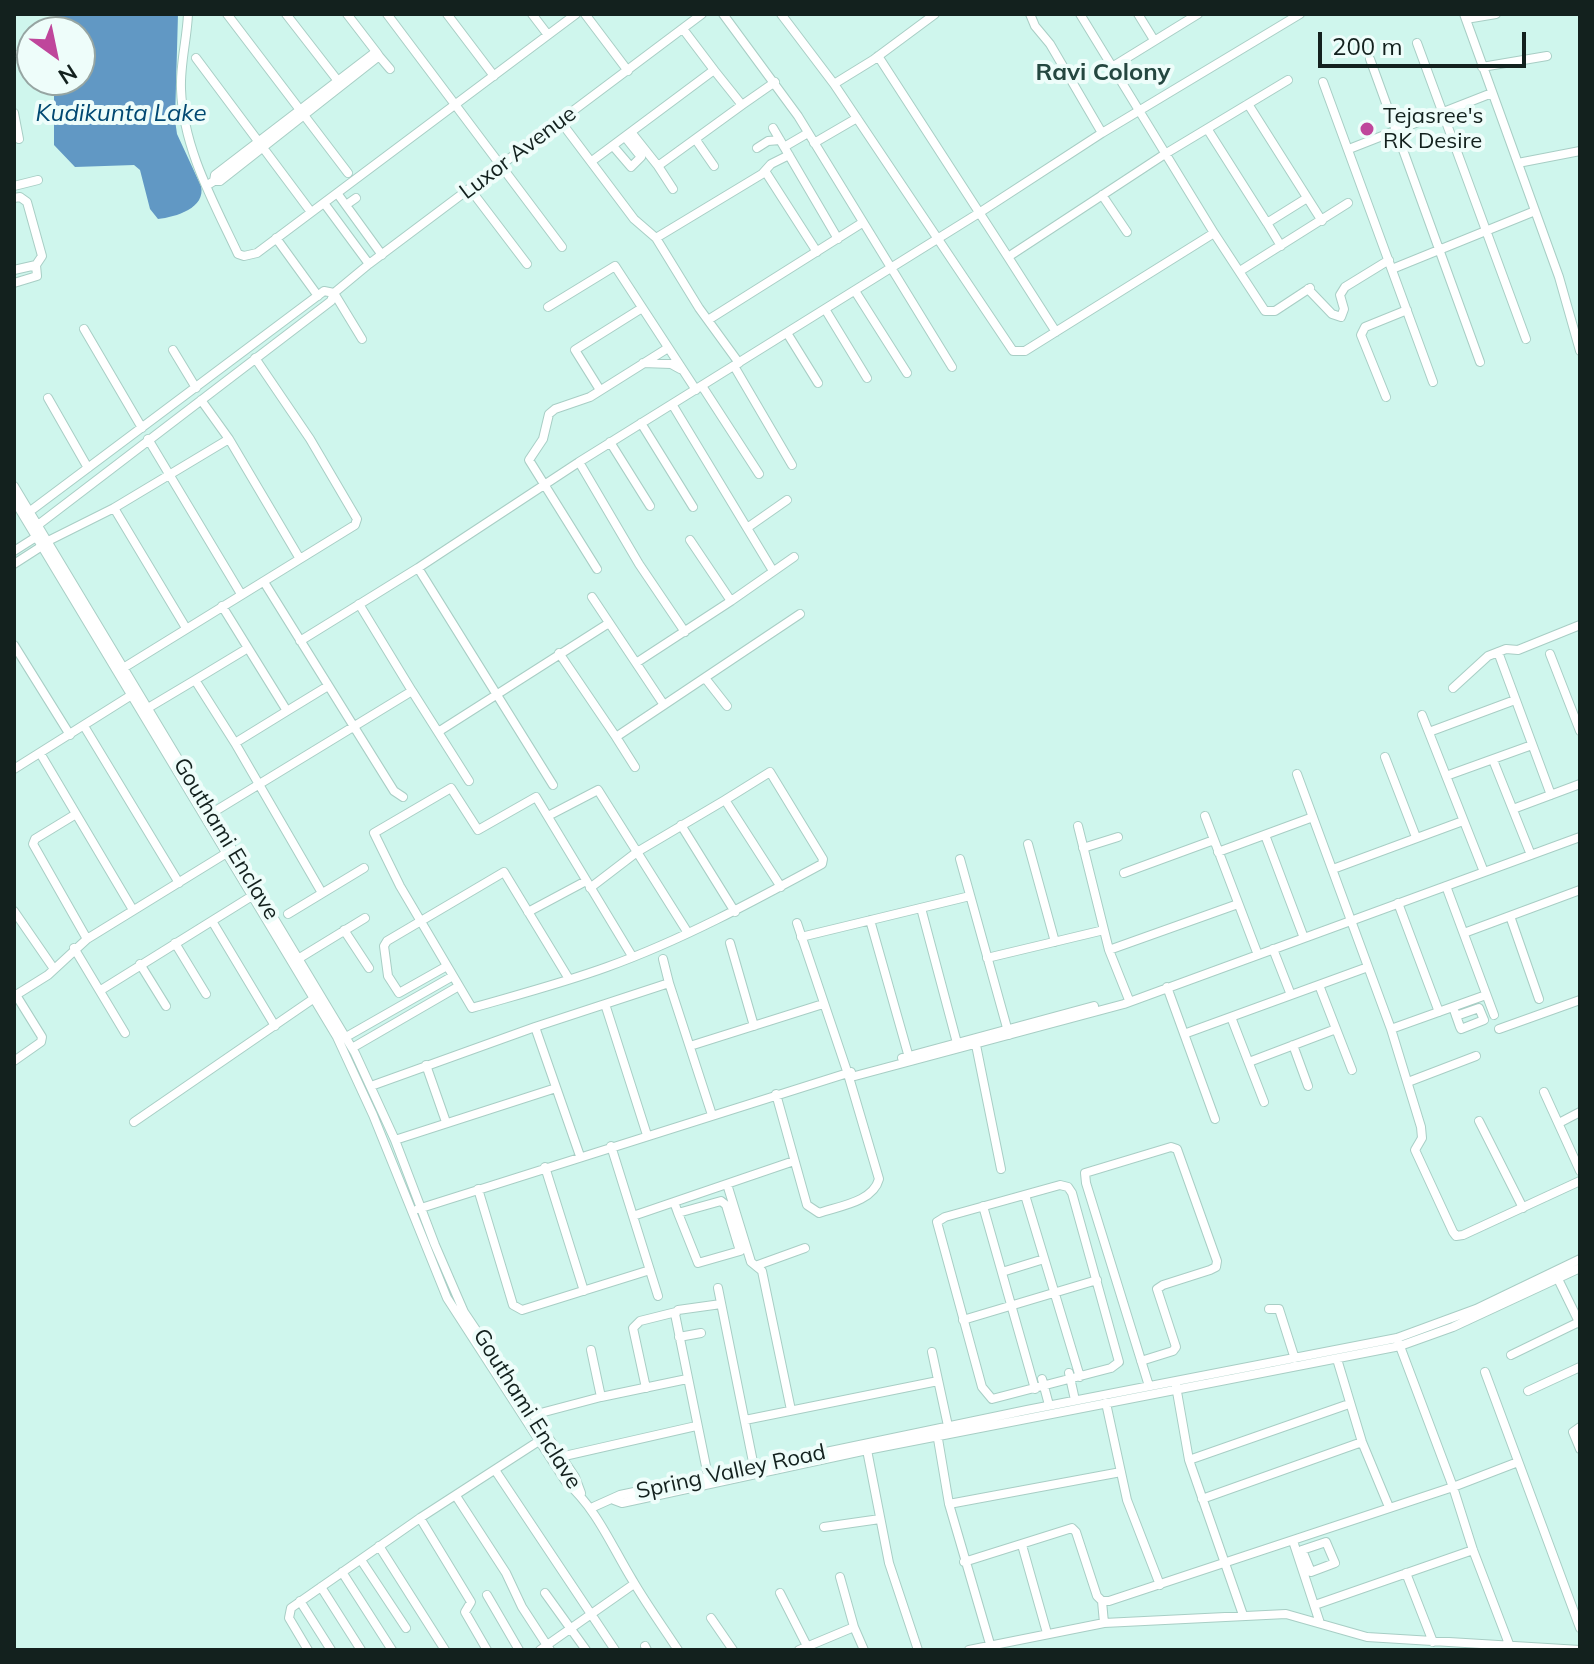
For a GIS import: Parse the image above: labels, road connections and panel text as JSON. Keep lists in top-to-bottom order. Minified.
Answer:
{"streets":{"street":["Luxor Avenue","Gouthami Enclave","Spring Valley Road"]},"crossings":[["Luxor Avenue","Gouthami Enclave"]],"districts":["Ravi Colony"],"water":["Kudikunta Lake"],"places":["Tejasree's RK Desire"],"scale_bar":"200 m","north":"bottom right"}
